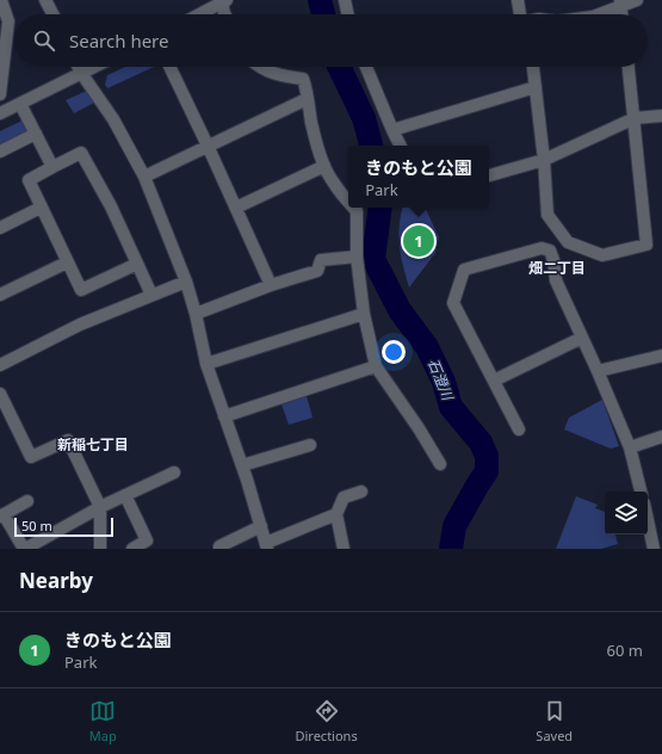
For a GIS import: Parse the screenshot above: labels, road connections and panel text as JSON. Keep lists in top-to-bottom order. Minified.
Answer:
{"districts":["畑二丁目","新稲七丁目"],"water":["石澄川"],"scale_bar":"50 m","page":{"search":"Search here","popup":["きのもと公園","Park"],"pins":"1","scale":"50 m","heading":"Nearby","list":[{"mark":"1","name":"きのもと公園","note":"Park","value":"60 m"}],"nav":["Map","Directions","Saved"]}}
